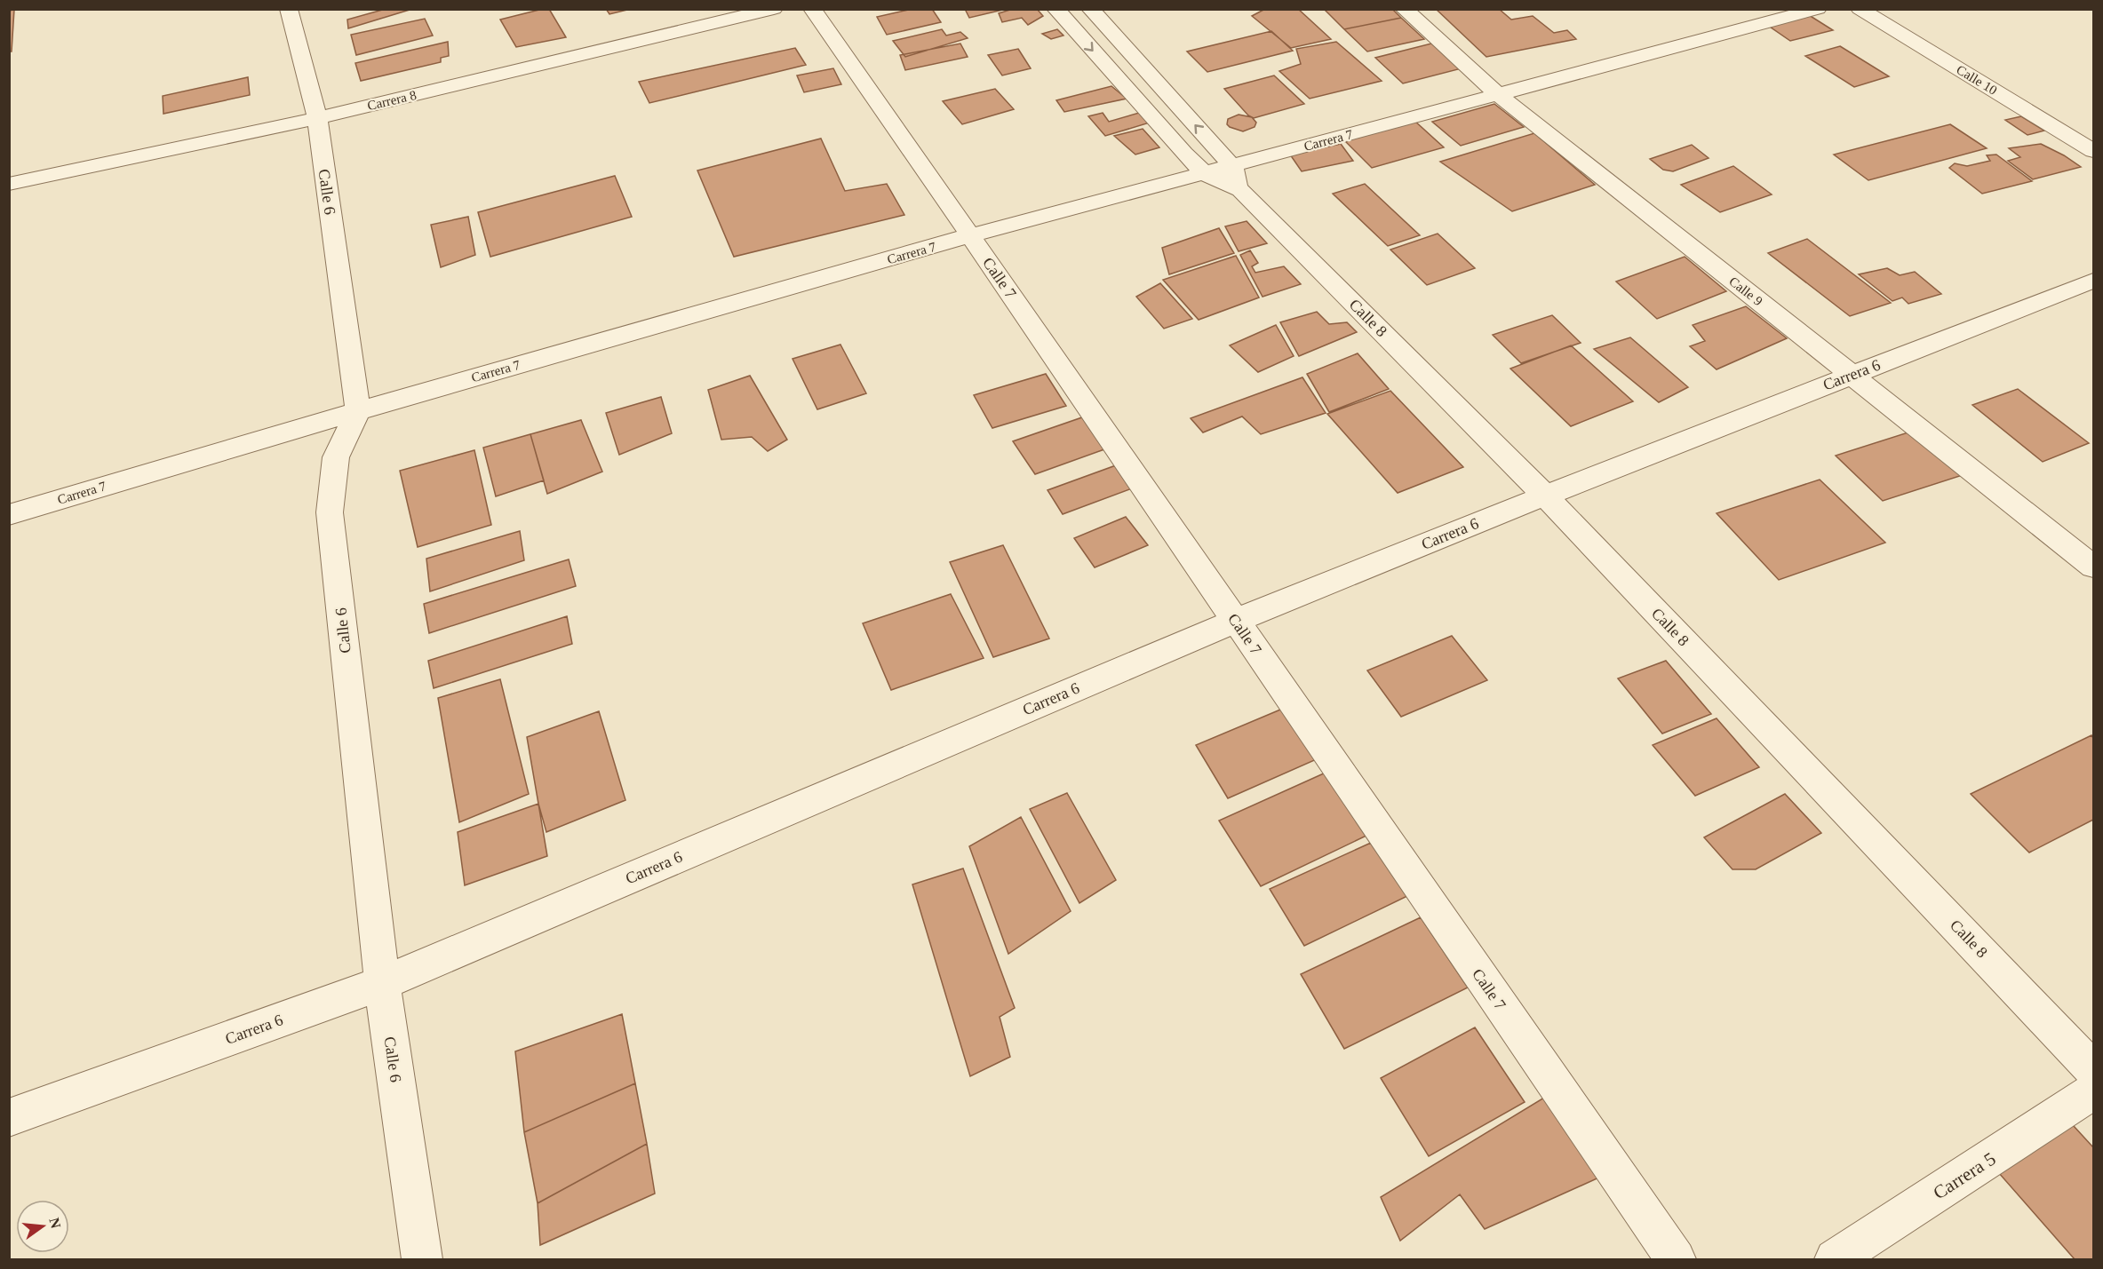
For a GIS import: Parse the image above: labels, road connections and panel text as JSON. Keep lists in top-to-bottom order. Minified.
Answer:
{"streets":{"street":["Calle 10","Carrera 8","Carrera 7","Calle 6","Calle 7","Calle 9","Calle 8","Carrera 6","Carrera 5"]},"crossings":[["Carrera 8","Calle 6"],["Carrera 7","Calle 6"],["Carrera 7","Calle 7"],["Carrera 7","Calle 9"],["Carrera 7","Calle 8"],["Calle 6","Carrera 6"],["Calle 7","Carrera 6"],["Calle 9","Carrera 6"],["Calle 8","Carrera 6"]],"north":"right"}
